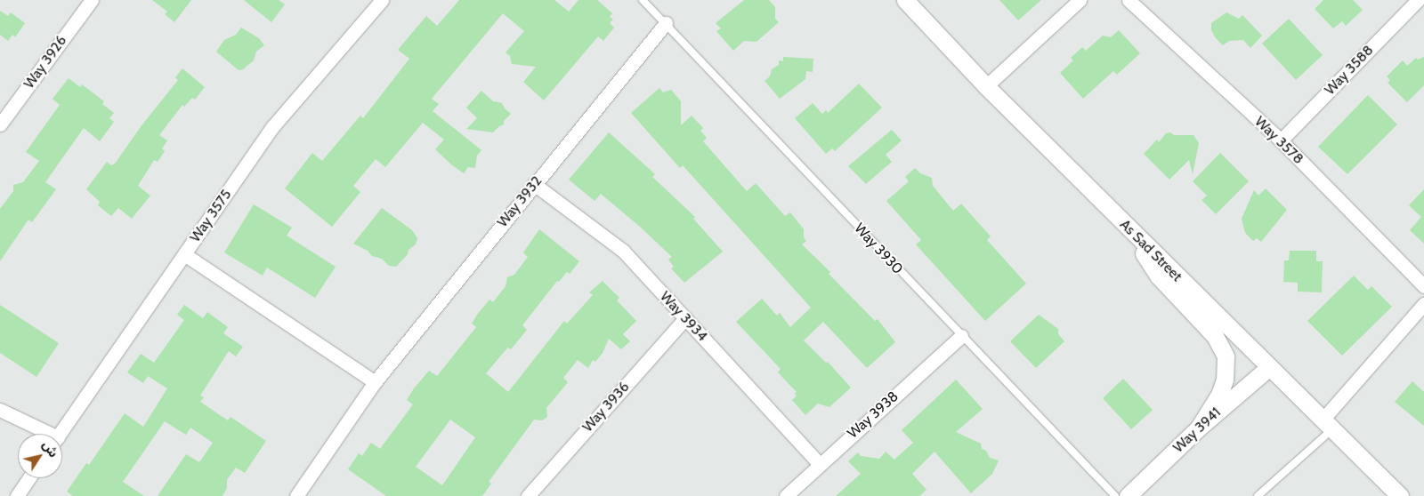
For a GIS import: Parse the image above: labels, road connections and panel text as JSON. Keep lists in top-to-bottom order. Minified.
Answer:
{"streets":{"street":["Way 3926","Way 3588","Way 3578","Way 3932","Way 3575","As Sad Street","Way 3934","Way 3936","Way 3938","Way 3941"],"lane":["Way 3930"]},"crossings":[["Way 3588","Way 3578"],["Way 3932","Way 3930"],["Way 3932","Way 3934"],["Way 3930","Way 3938"],["As Sad Street","Way 3941"],["Way 3934","Way 3936"],["Way 3934","Way 3938"]],"north":"top right"}
